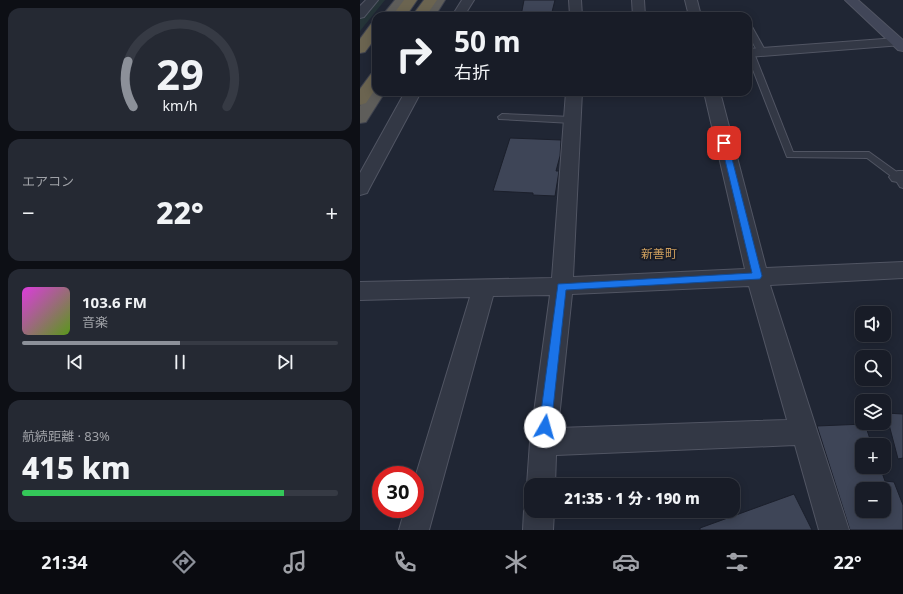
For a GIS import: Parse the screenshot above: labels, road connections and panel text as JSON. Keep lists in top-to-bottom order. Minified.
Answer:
{"districts":["新善町"],"page":{"turn":["50 m","右折"],"tile":["エアコン",["航続距離 · 83%","415 km"]],"heat":["−","22°","+"],"song":["103.6 FM","音楽"],"map_buttons":["+","−"],"limit":"30","trip":"21:35 · 1 分 · 190 m","tabs":["21:34","22°"],"gauge":["29","km/h"]}}
